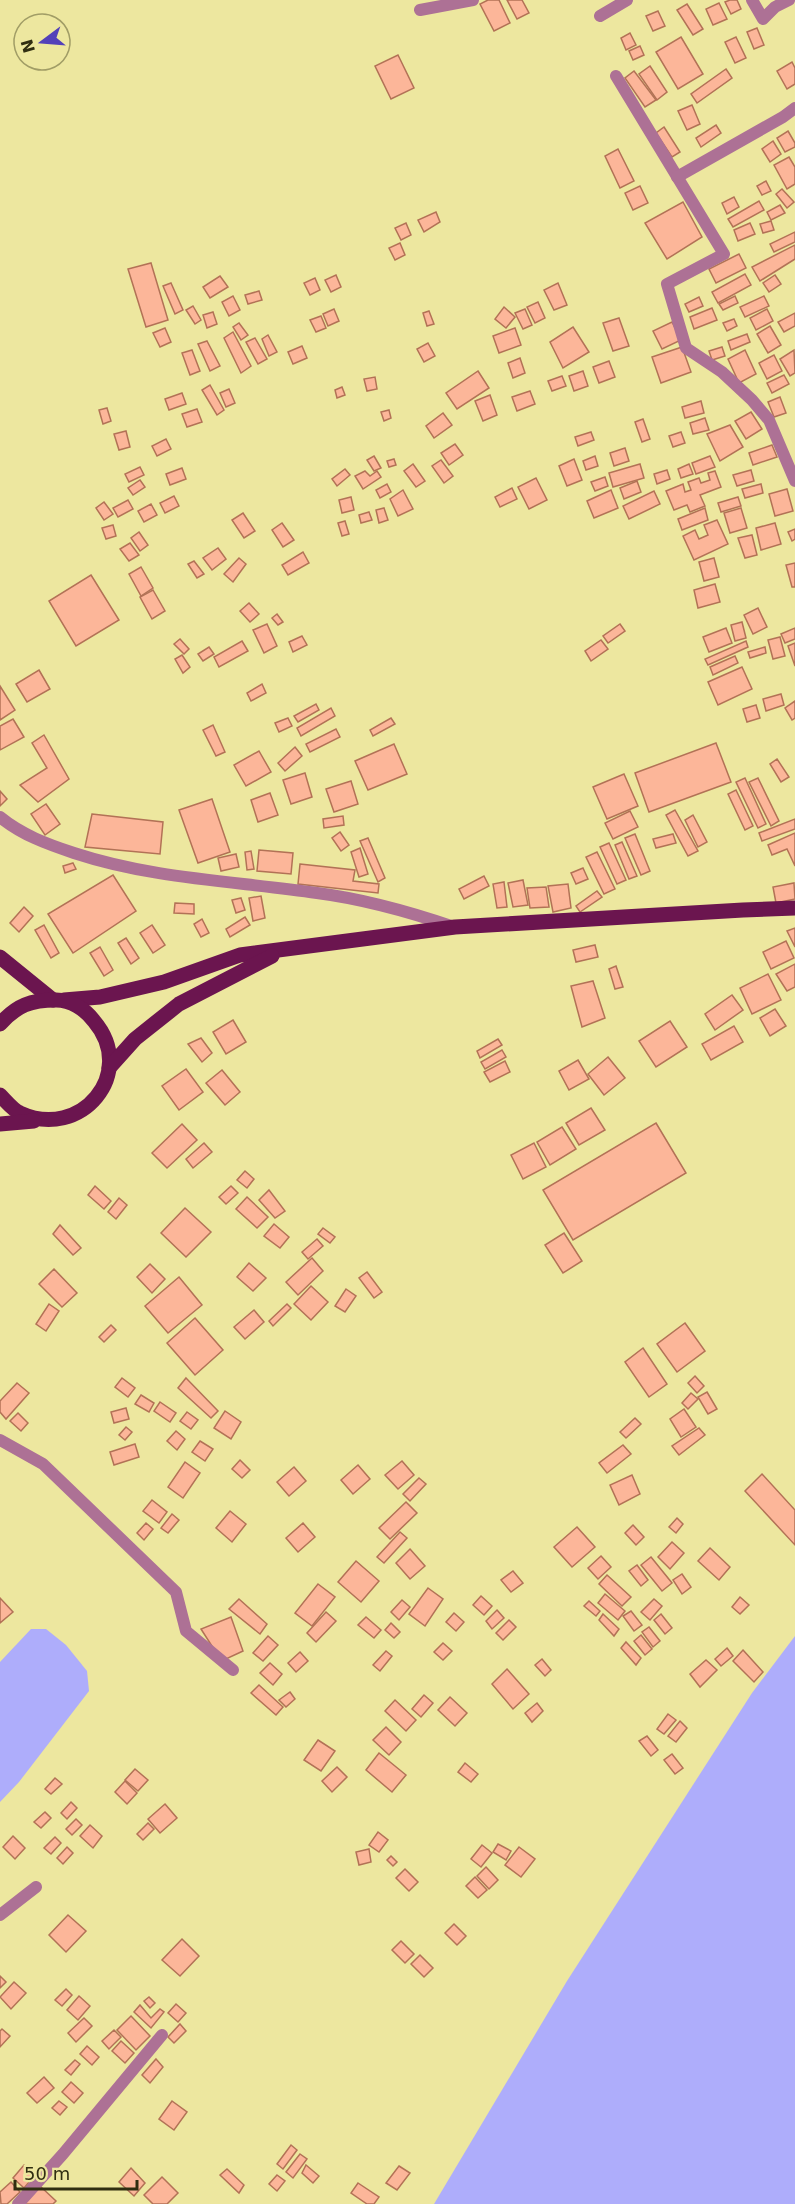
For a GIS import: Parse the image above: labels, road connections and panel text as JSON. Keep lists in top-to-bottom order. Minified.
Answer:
{"scale_bar":"50 m","north":"left"}
